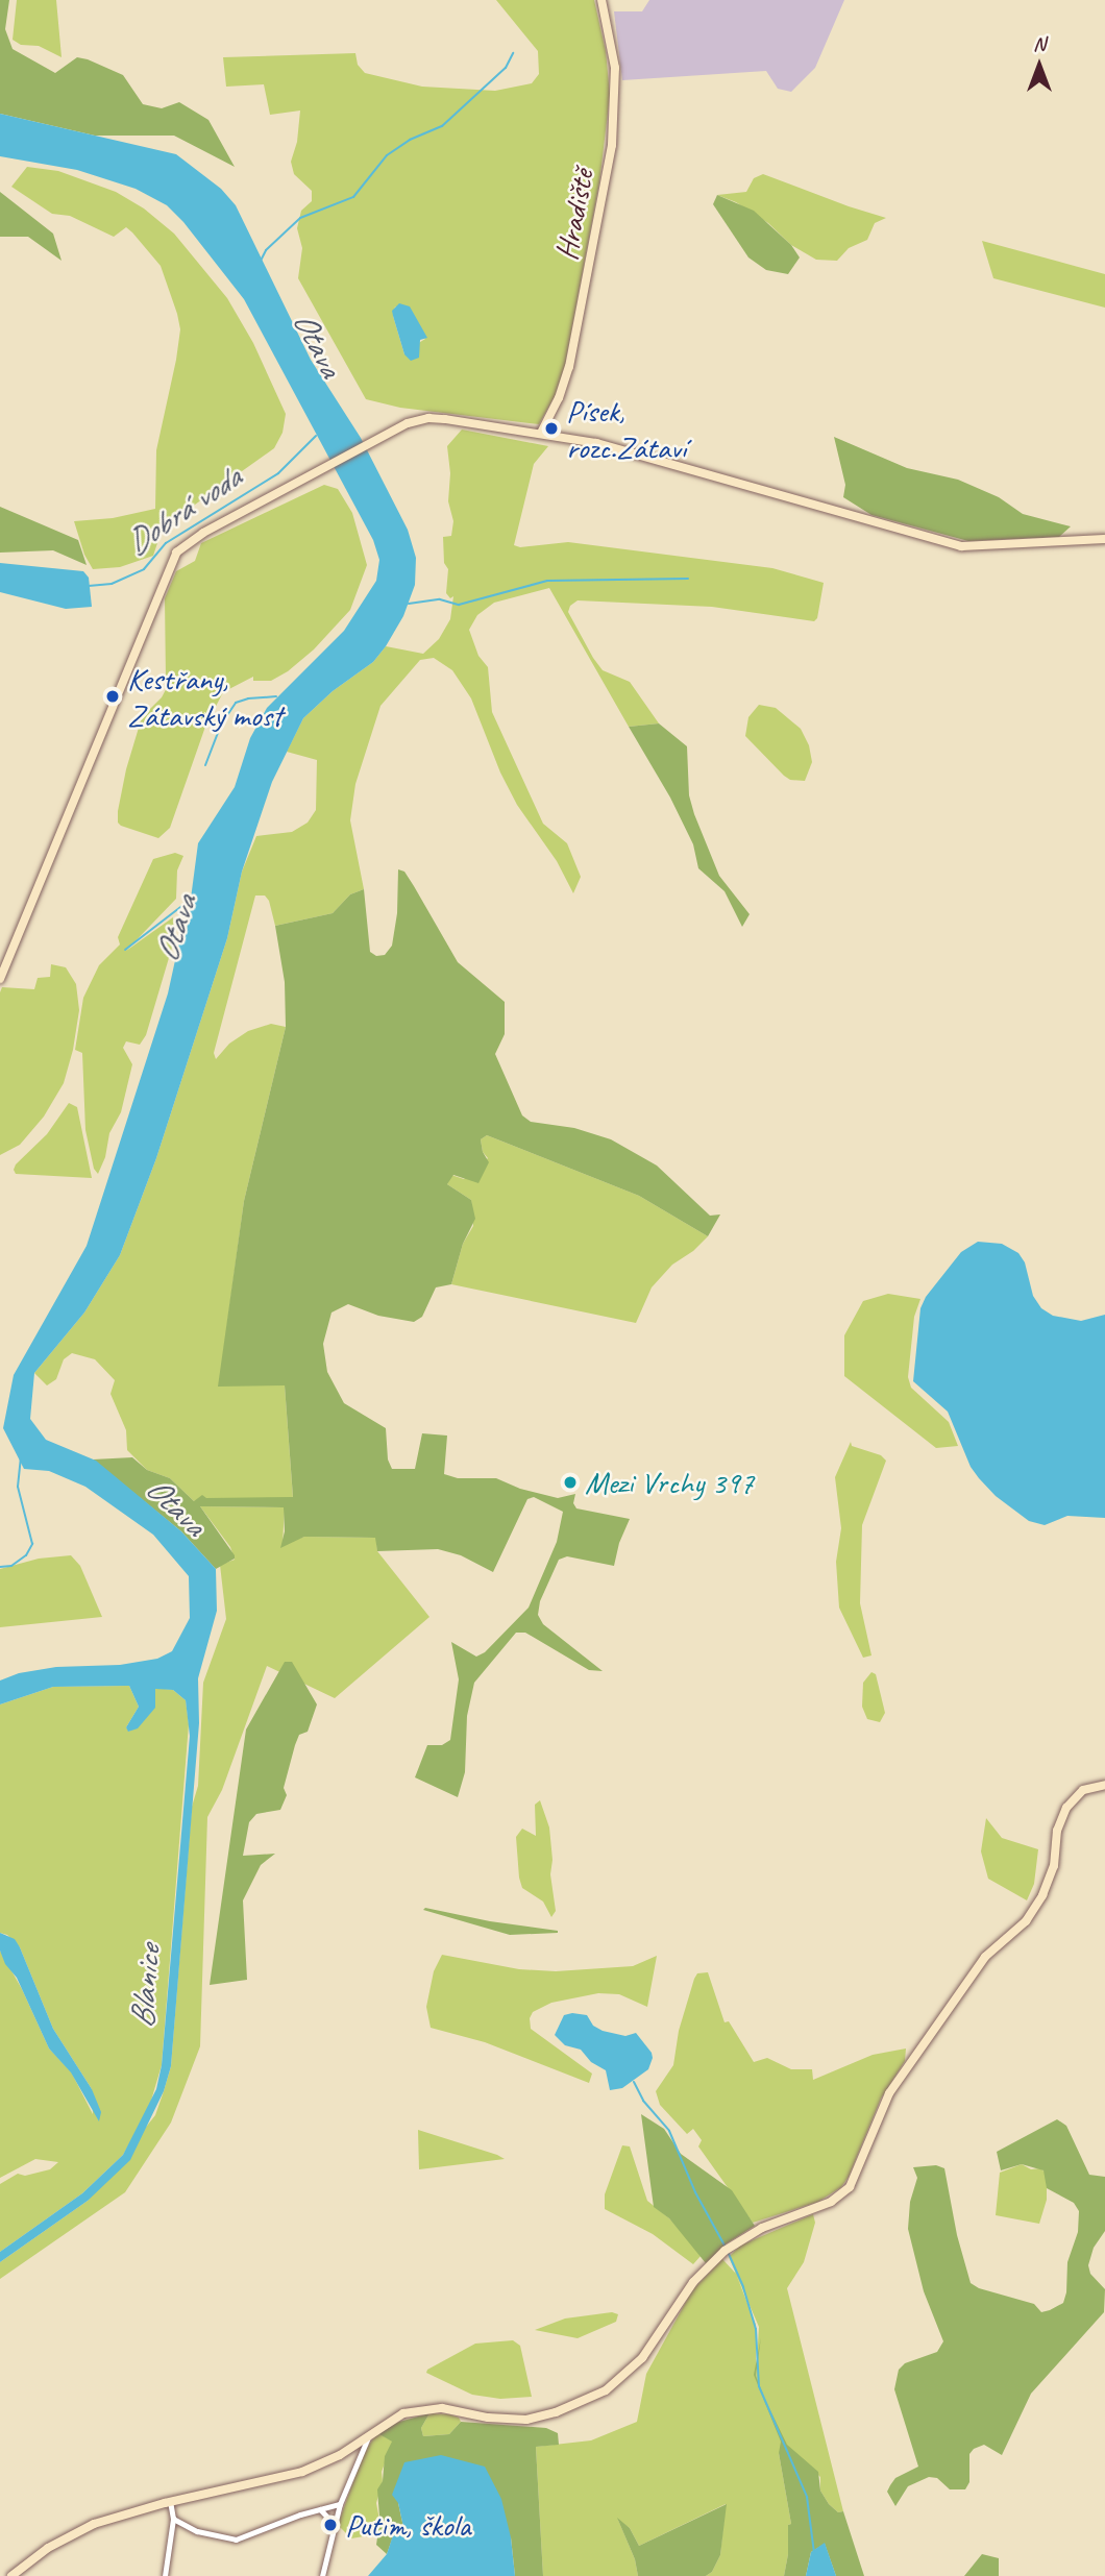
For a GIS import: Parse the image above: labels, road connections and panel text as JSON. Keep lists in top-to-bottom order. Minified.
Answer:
{"streets":{"street":["Hradiště"]},"water":["Otava","Dobrá voda","Blanice"],"places":["Písek, rozc.Zátaví","Kestřany, Zátavský most","Mezi Vrchy 397","Putim, škola"],"north":"top"}
